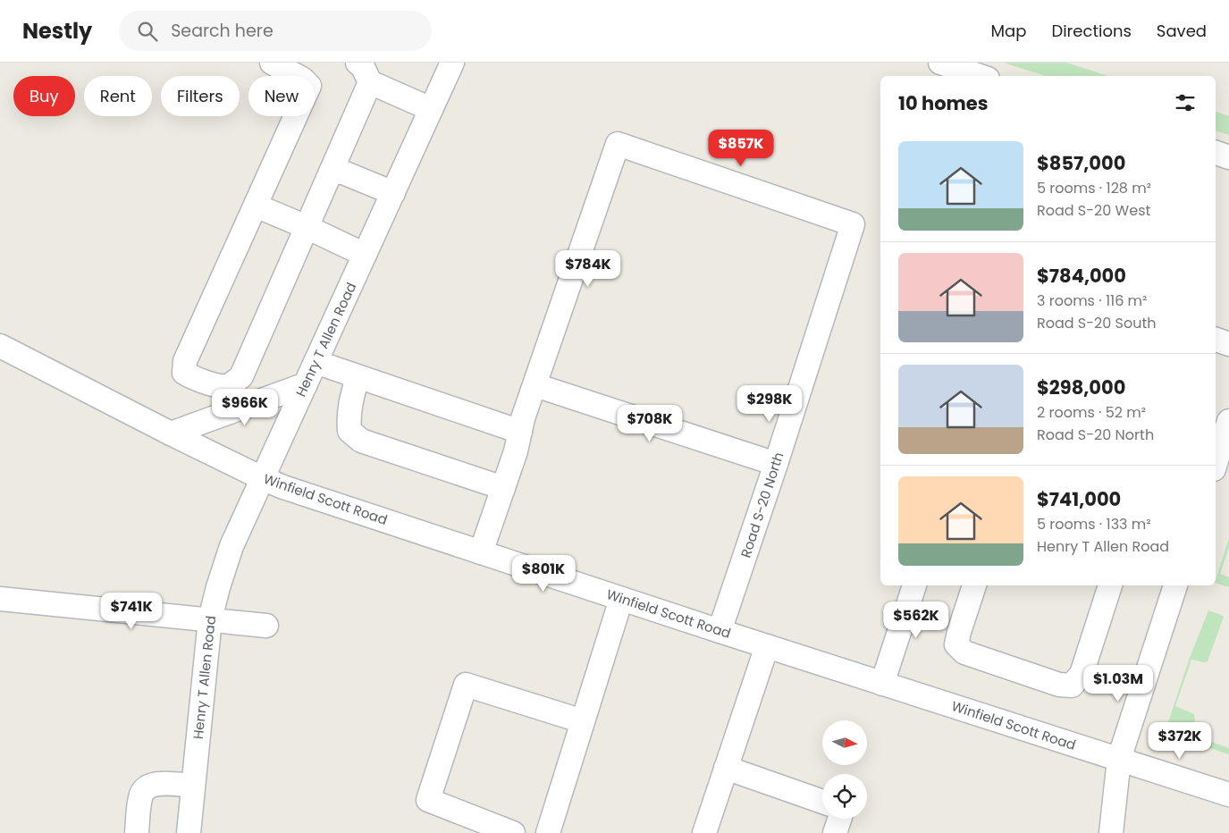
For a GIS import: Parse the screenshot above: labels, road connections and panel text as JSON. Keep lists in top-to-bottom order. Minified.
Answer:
{"streets":{"street":["Henry T Allen Road","Winfield Scott Road","Road S-20 North"]},"crossings":[["Henry T Allen Road","Winfield Scott Road"],["Winfield Scott Road","Road S-20 North"]],"north":"right","page":{"header":"Nestly","search":"Search here","nav":["Map","Directions","Saved"],"chip":["Buy","Rent","Filters","New"],"heading":"10 homes","price":["$857K","$784K","$298K","$966K","$708K","$801K","$741K","$562K","$1.03M","$372K"],"list":[{"name":"$857,000","note":"5 rooms · 128 m² · Road S-20 West"},{"name":"$784,000","note":"3 rooms · 116 m² · Road S-20 South"},{"name":"$298,000","note":"2 rooms · 52 m² · Road S-20 North"},{"name":"$741,000","note":"5 rooms · 133 m² · Henry T Allen Road"}]}}
